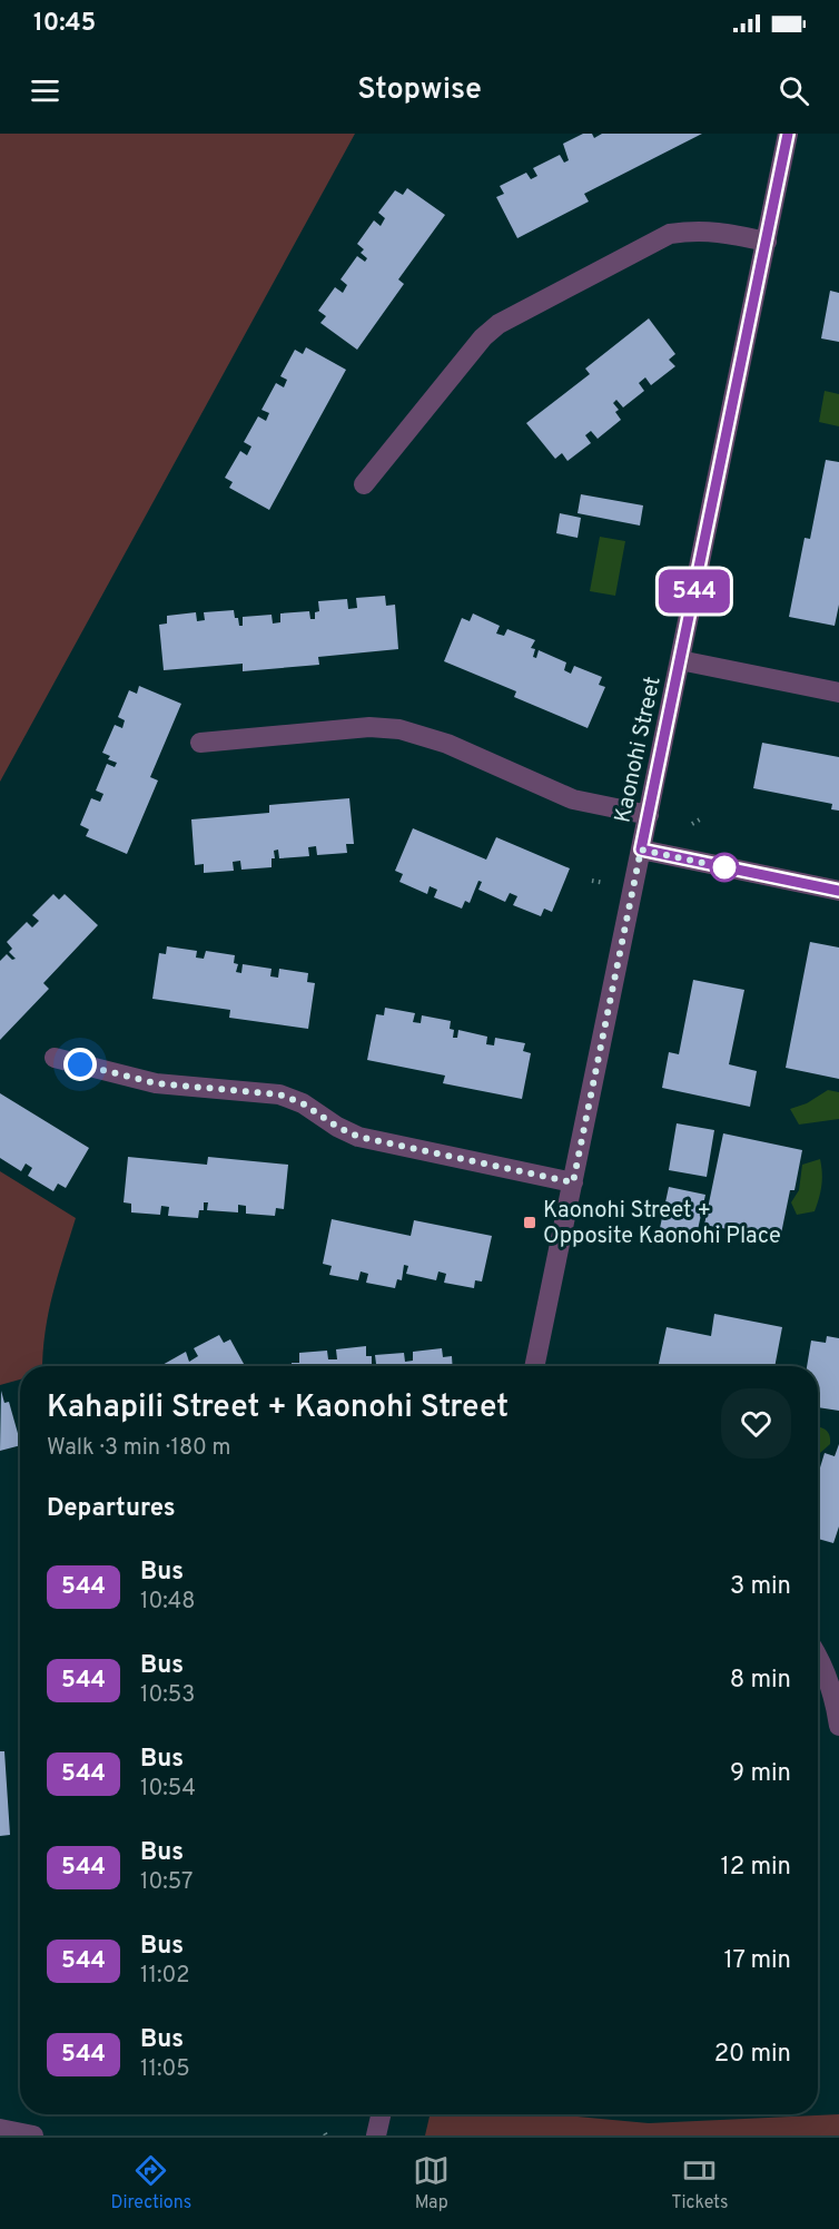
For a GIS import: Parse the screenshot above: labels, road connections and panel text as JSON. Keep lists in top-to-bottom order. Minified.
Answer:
{"streets":{"street":["Kaonohi Street"]},"places":{"transit":["Kaonohi Street + Opposite Kaonohi Place"]},"lines":["bus line 544"],"page":{"status":"10:45","header":"Stopwise","on_map":"544","heading":[["Kahapili Street + Kaonohi Street","Walk · 3 min · 180 m"],"Departures"],"list":[{"mark":"544","name":"Bus","note":"10:48","value":"3 min"},{"mark":"544","name":"Bus","note":"10:53","value":"8 min"},{"mark":"544","name":"Bus","note":"10:54","value":"9 min"},{"mark":"544","name":"Bus","note":"10:57","value":"12 min"},{"mark":"544","name":"Bus","note":"11:02","value":"17 min"},{"mark":"544","name":"Bus","note":"11:05","value":"20 min"}],"tabs":["Directions","Map","Tickets"]}}
